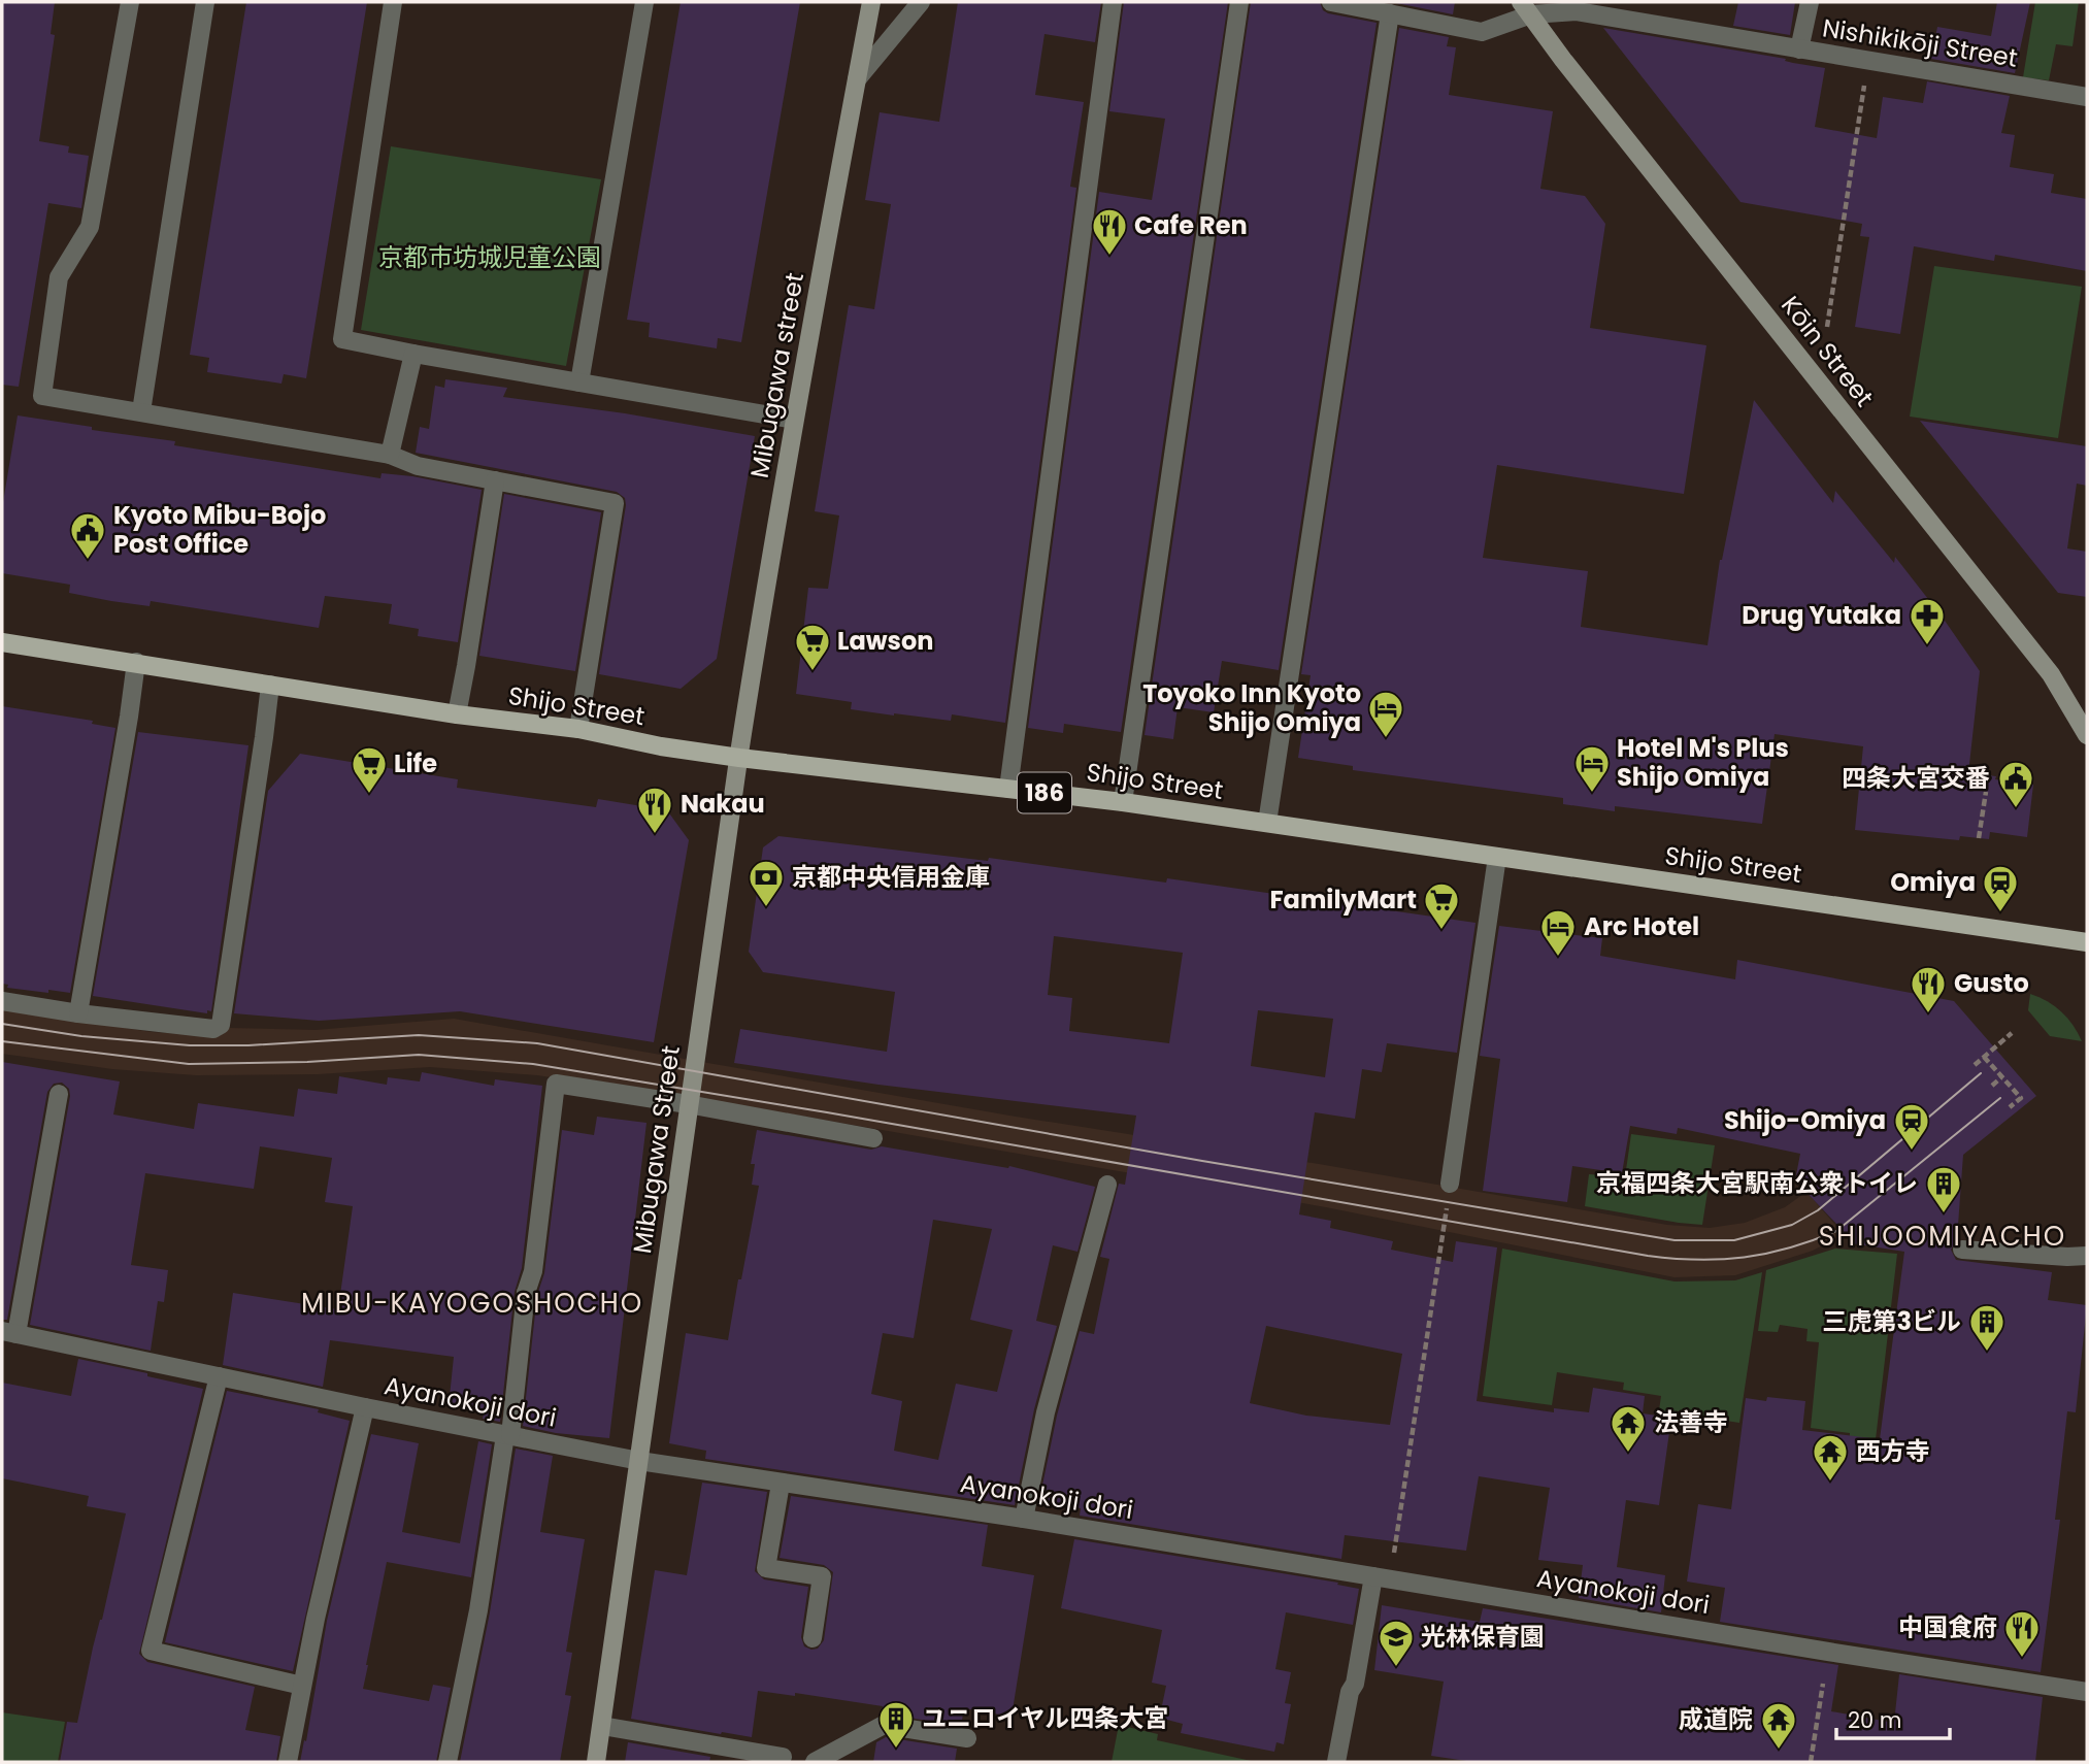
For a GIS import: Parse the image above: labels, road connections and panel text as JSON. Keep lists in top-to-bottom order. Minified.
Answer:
{"streets":{"main road":["Shijo Street","186"],"street":["Nishikikōji Street","Kōin Street","Mibugawa street","Mibugawa Street","Ayanokoji dori"]},"crossings":[["Nishikikōji Street","Kōin Street"],["Mibugawa street","Shijo Street"],["Mibugawa street","Mibugawa Street"],["Shijo Street","Mibugawa Street"],["Mibugawa Street","Ayanokoji dori"]],"districts":["SHIJOOMIYACHO","MIBU-KAYOGOSHOCHO"],"parks":["京都市坊城児童公園"],"places":{"restaurant":["Cafe Ren","Nakau","Gusto","中国食府"],"public building":["Kyoto Mibu-Bojo Post Office","四条大宮交番"],"pharmacy":["Drug Yutaka"],"supermarket":["Lawson","Life","FamilyMart"],"hotel":["Toyoko Inn Kyoto Shijo Omiya","Hotel M's Plus Shijo Omiya","Arc Hotel"],"bank":["京都中央信用金庫"],"station":["Omiya","Shijo-Omiya"],"building":["京福四条大宮駅南公衆トイレ","三虎第3ビル","ユニロイヤル四条大宮"],"temple":["法善寺","西方寺","成道院"],"school or university":["光林保育園"]},"scale_bar":"20 m"}
